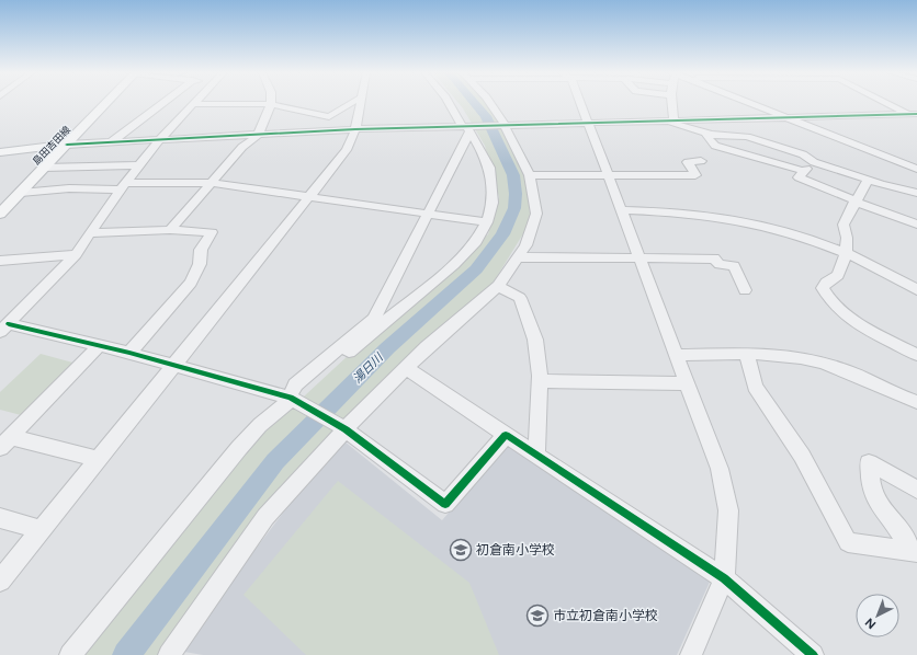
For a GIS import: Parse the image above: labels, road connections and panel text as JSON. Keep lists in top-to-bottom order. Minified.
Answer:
{"streets":{"main road":["島田吉田線"]},"water":["湯日川"],"places":{"school or university":["初倉南小学校","市立初倉南小学校"]},"north":"bottom left"}
